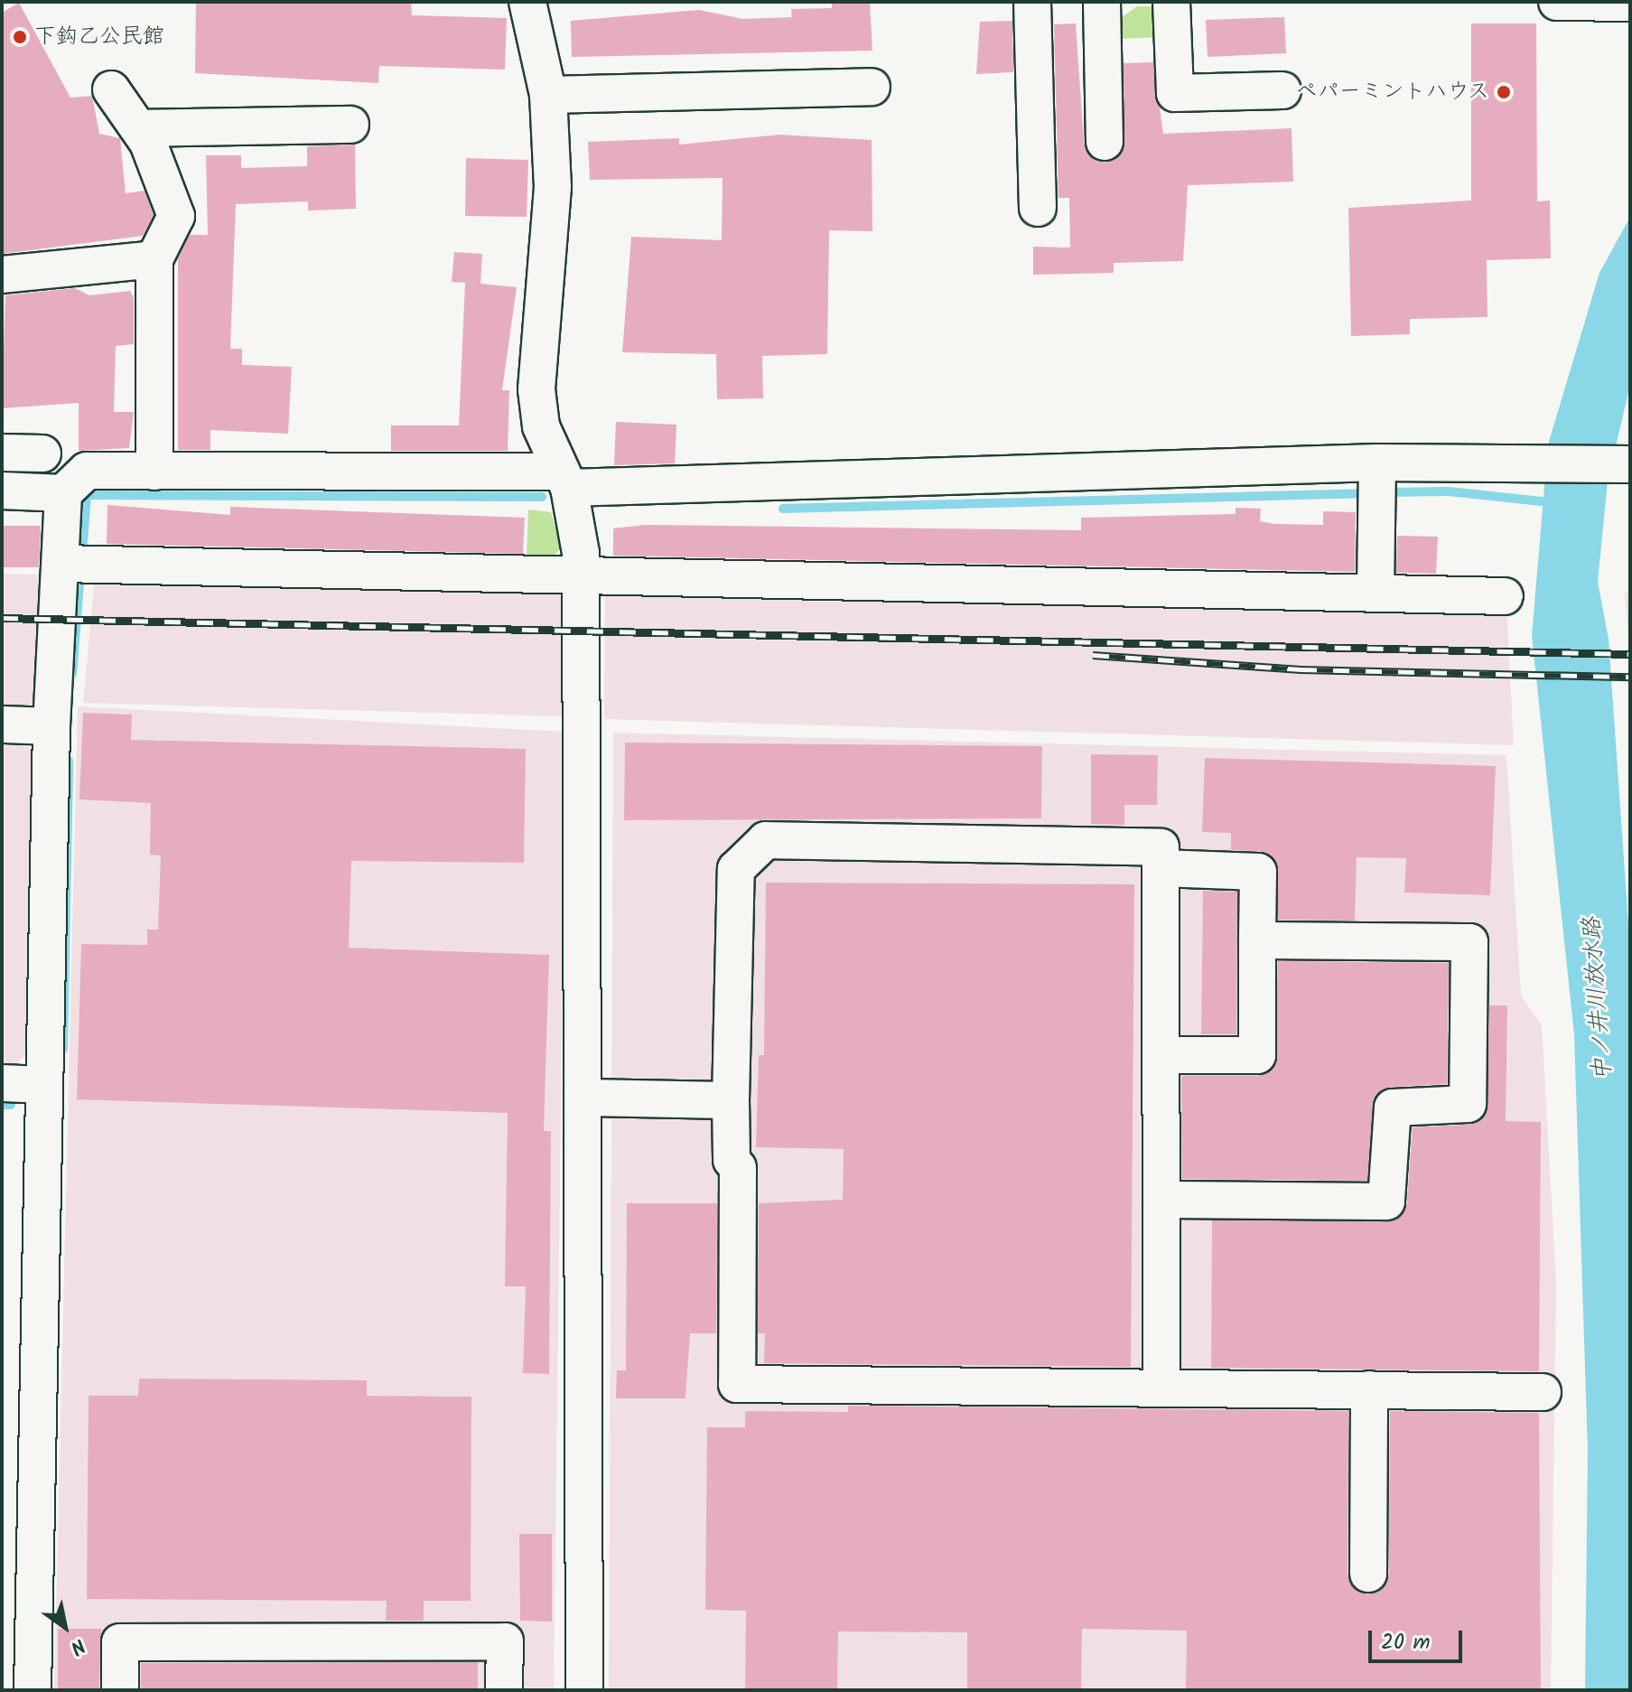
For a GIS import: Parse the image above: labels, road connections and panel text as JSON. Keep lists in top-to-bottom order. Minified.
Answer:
{"water":["中ノ井川放水路"],"places":["下鈎乙公民館","ペパーミントハウス"],"scale_bar":"20 m","north":"bottom right"}
